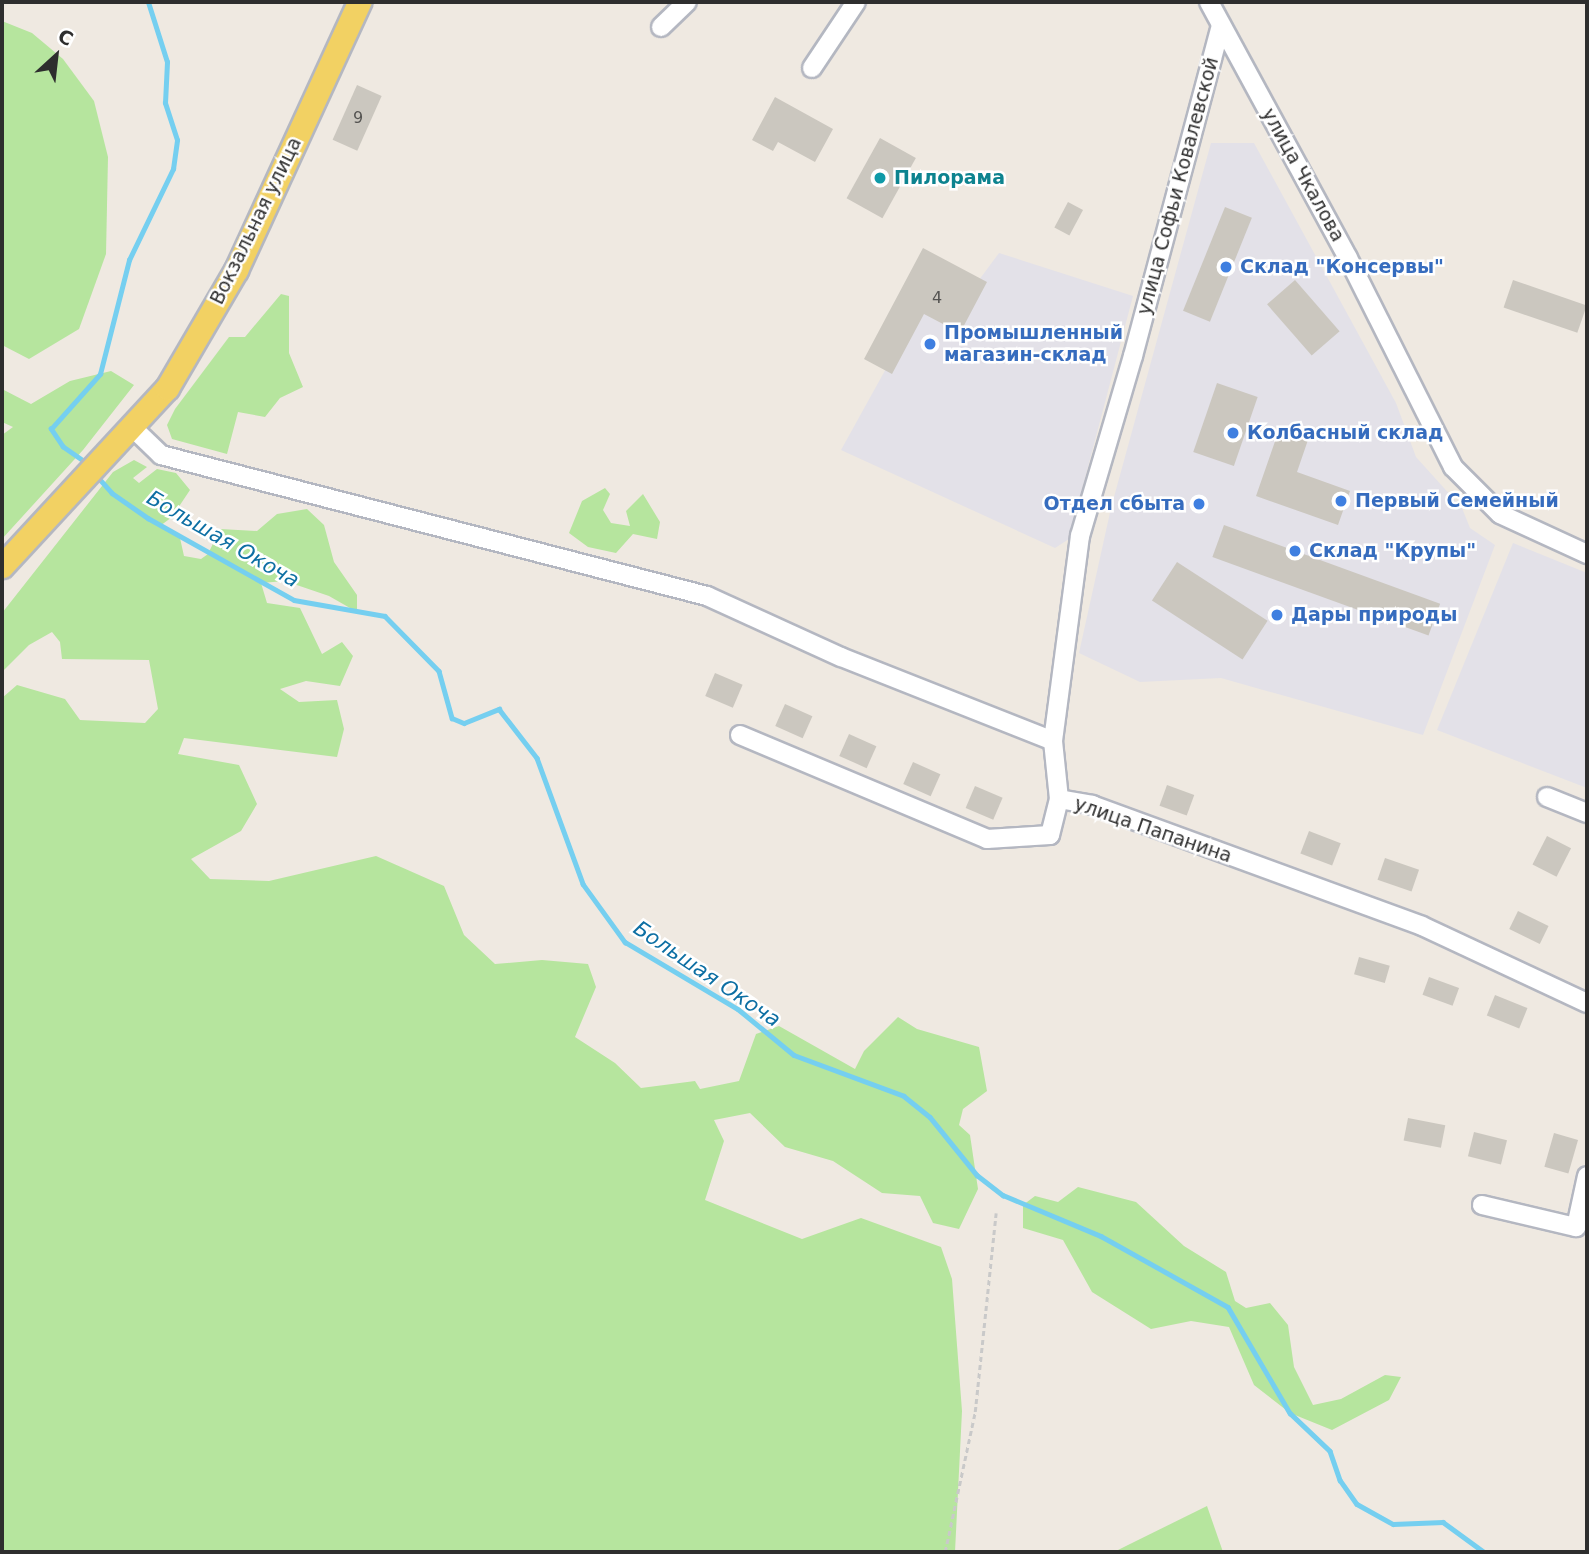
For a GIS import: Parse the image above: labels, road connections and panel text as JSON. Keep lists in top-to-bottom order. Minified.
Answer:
{"streets":{"main road":["Вокзальная улица"],"street":["улица Чкалова","улица Софьи Ковалевской","улица Папанина"]},"crossings":[["улица Чкалова","улица Софьи Ковалевской"],["улица Софьи Ковалевской","улица Папанина"]],"water":["Большая Окоча"],"places":["Пилорама","Склад \"Консервы\"","Промышленный магазин-склад","Колбасный склад","Первый Семейный","Отдел сбыта","Склад \"Крупы\"","Дары природы"],"house_numbers":["9","4"],"north":"top right"}
